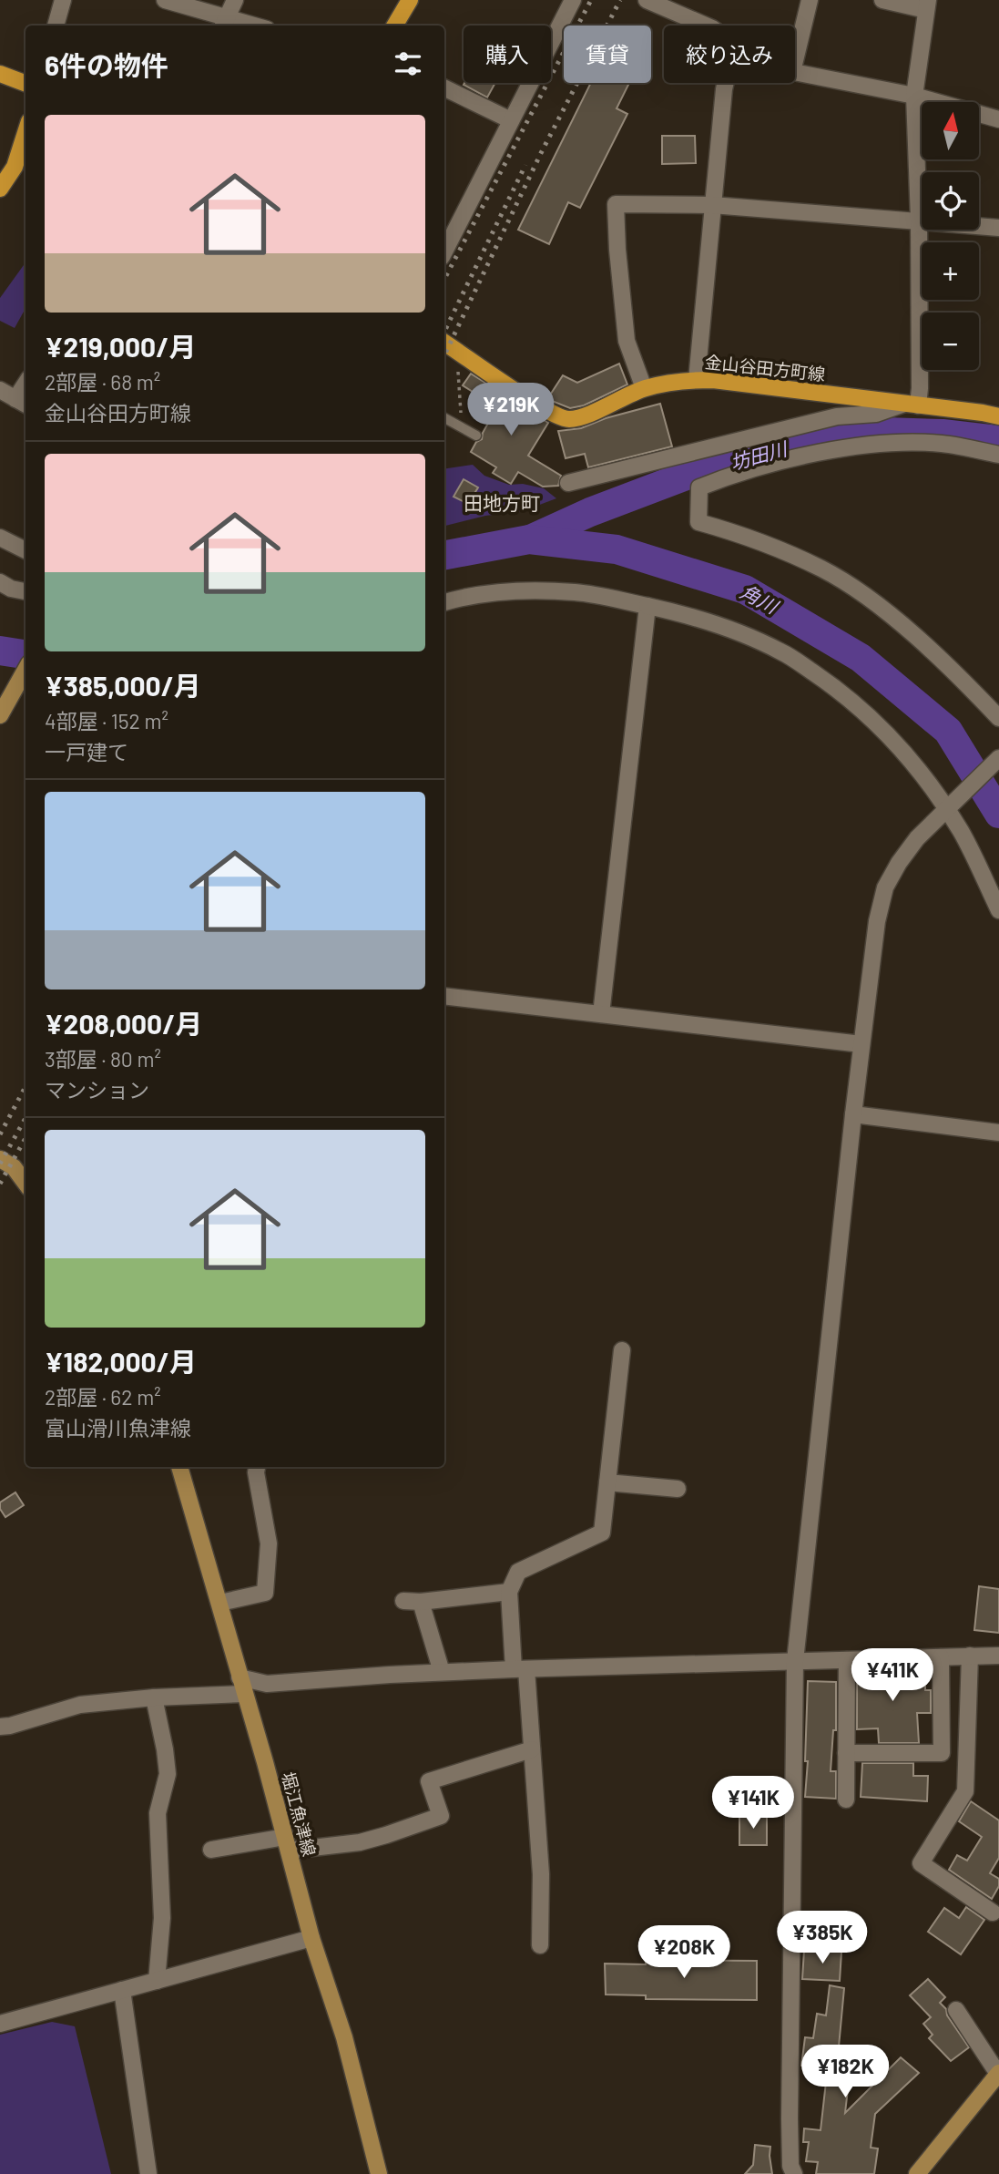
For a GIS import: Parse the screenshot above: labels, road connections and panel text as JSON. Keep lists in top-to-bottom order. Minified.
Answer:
{"streets":{"main road":["金山谷田方町線","堀江魚津線"]},"districts":["田地方町"],"water":["坊田川","角川"],"north":"top","page":{"chip":["購入","賃貸","絞り込み"],"heading":"6件の物件","map_buttons":["+","−"],"list":[{"name":"¥219,000/月","note":"2部屋 · 68 m² · 金山谷田方町線"},{"name":"¥385,000/月","note":"4部屋 · 152 m² · 一戸建て"},{"name":"¥208,000/月","note":"3部屋 · 80 m² · マンション"},{"name":"¥182,000/月","note":"2部屋 · 62 m² · 富山滑川魚津線"}],"price":["¥219K","¥411K","¥141K","¥385K","¥208K","¥182K"]}}
